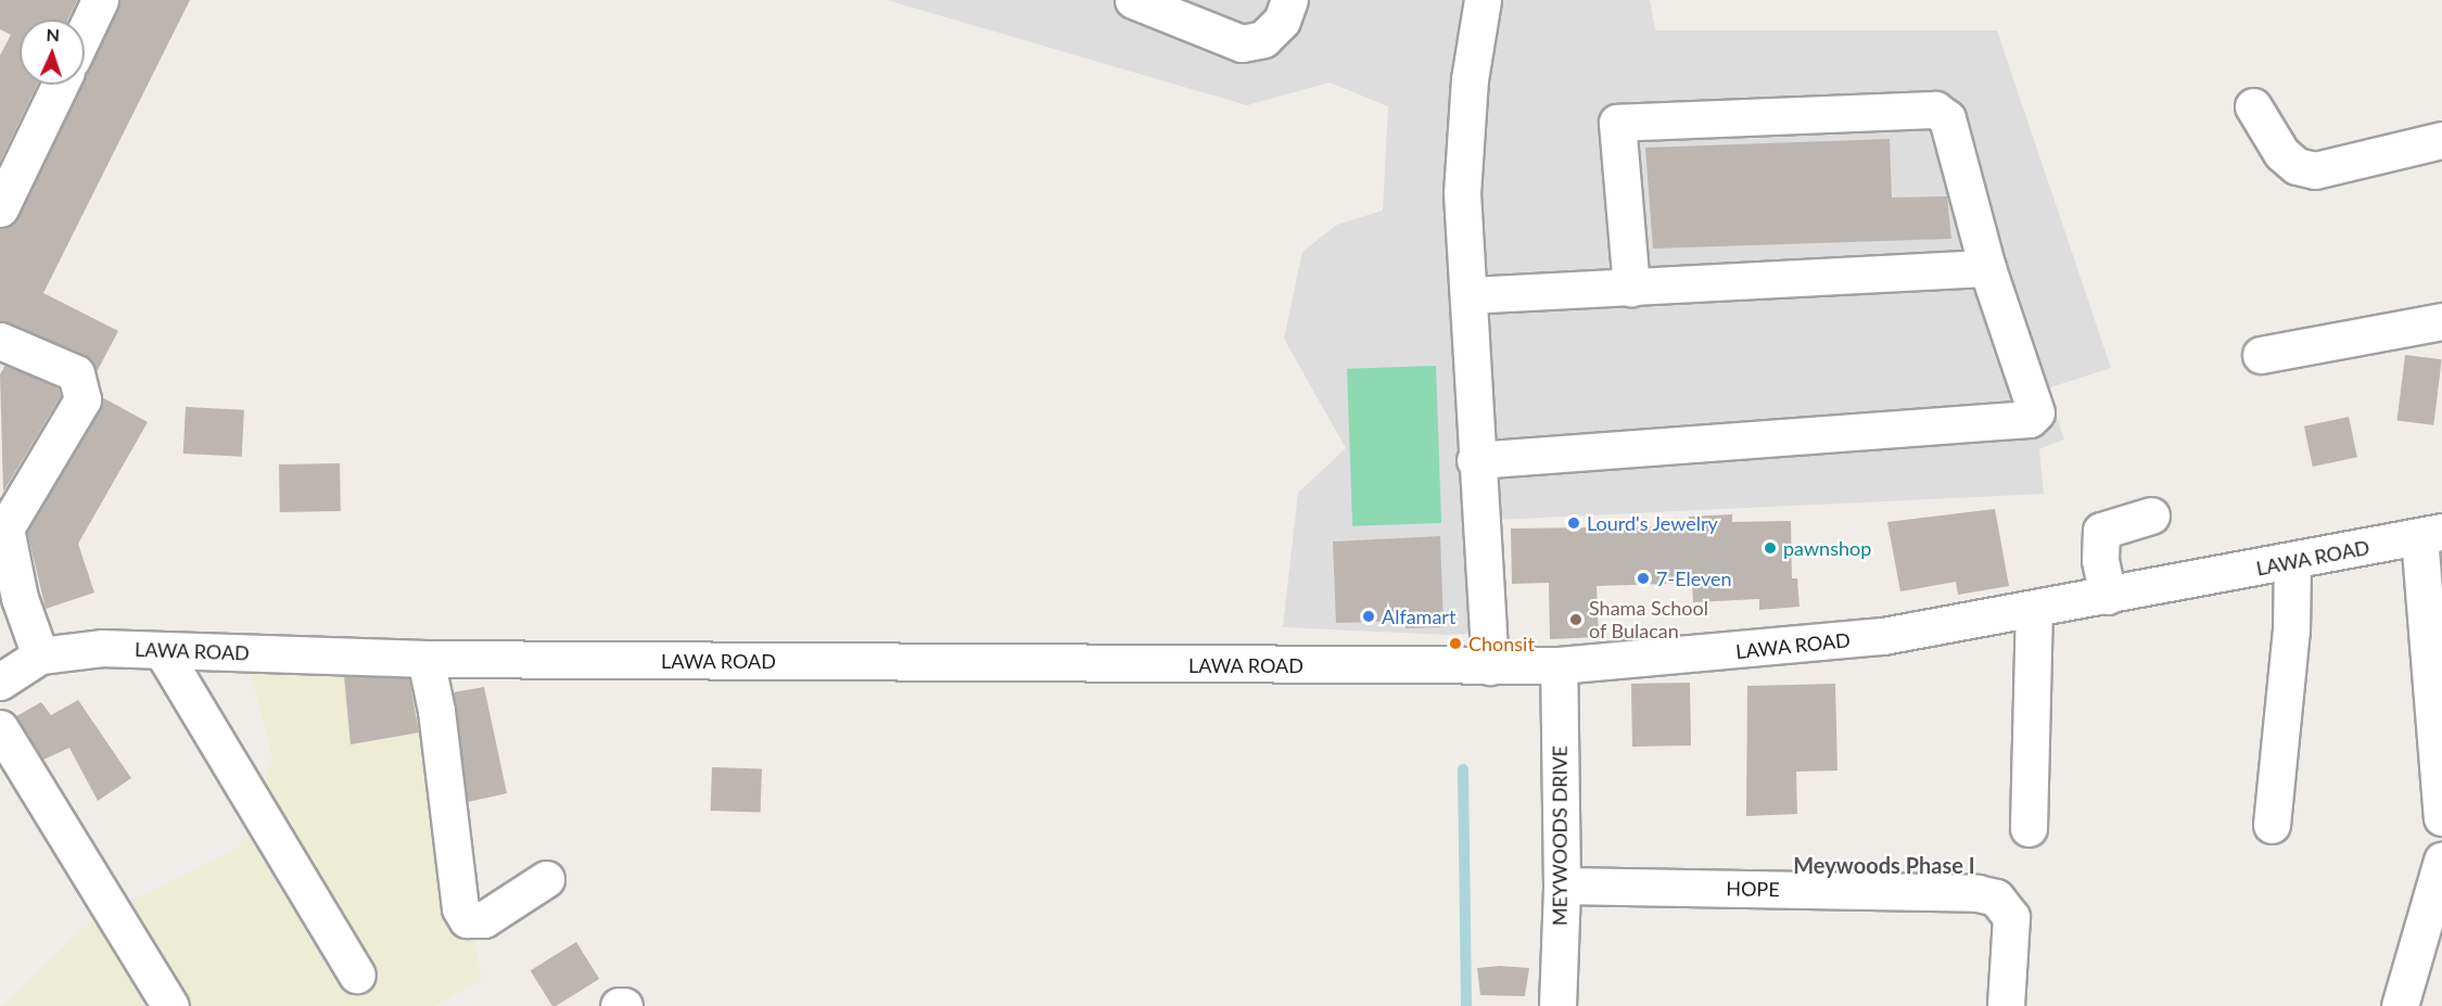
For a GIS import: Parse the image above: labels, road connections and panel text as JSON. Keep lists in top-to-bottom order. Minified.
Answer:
{"streets":{"street":["LAWA ROAD","MEYWOODS DRIVE","HOPE"]},"crossings":[["LAWA ROAD","MEYWOODS DRIVE"],["MEYWOODS DRIVE","HOPE"]],"districts":["Meywoods Phase I"],"places":["Lourd's Jewelry","pawnshop","7-Eleven","Alfamart","Shama School of Bulacan","Chonsit"],"north":"top"}
